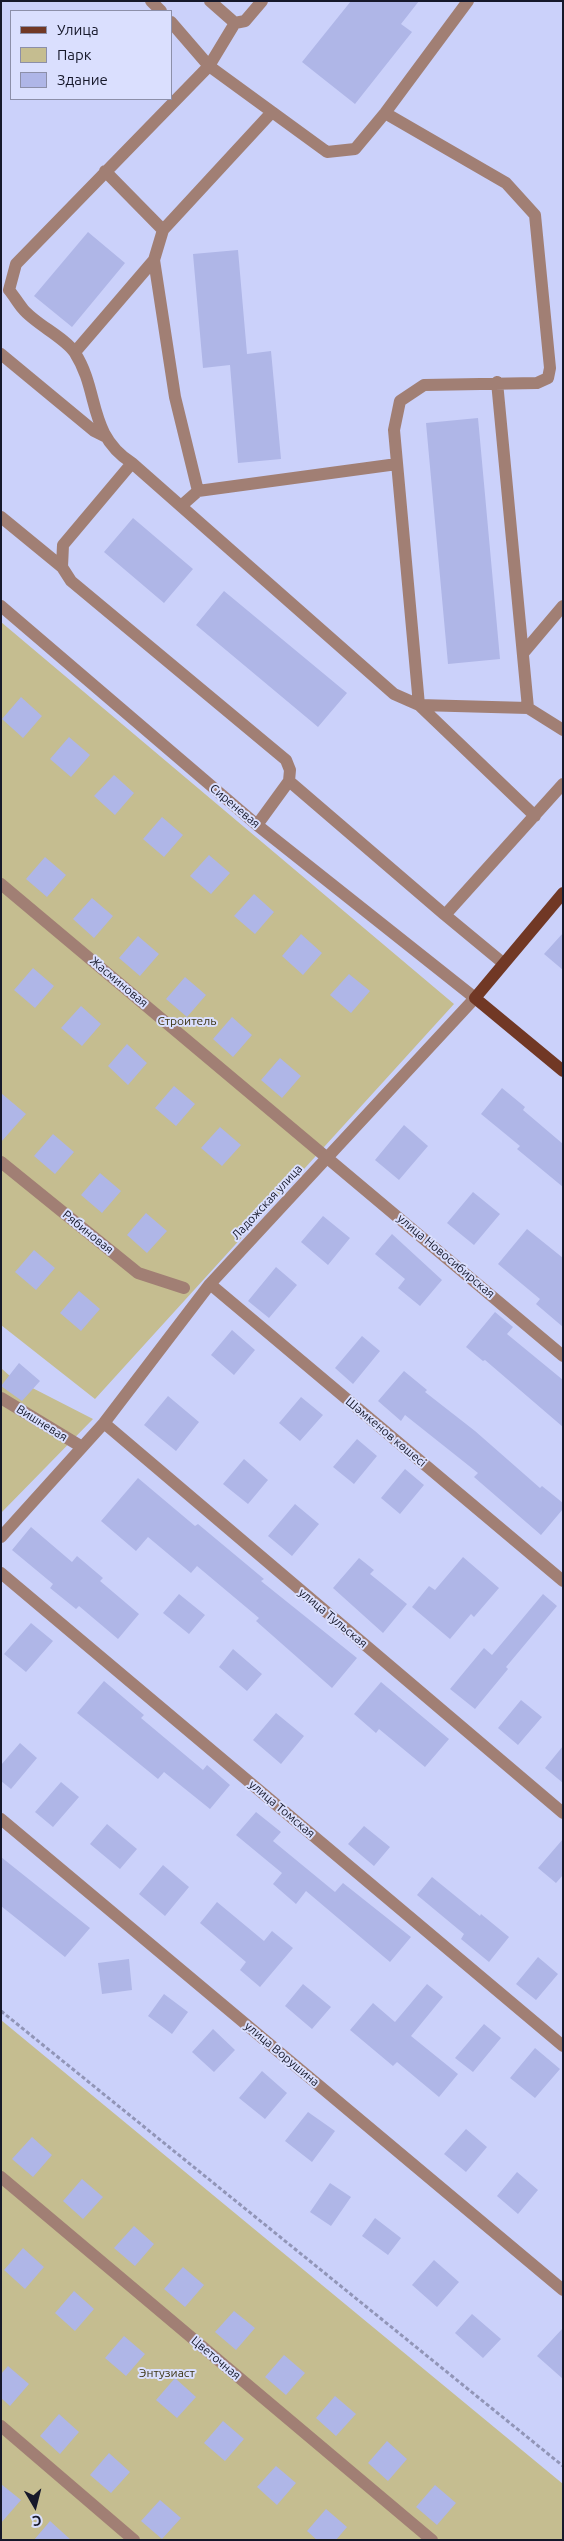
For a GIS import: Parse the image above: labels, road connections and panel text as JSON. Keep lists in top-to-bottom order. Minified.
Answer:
{"streets":{"main road":["Ладожская улица"],"street":["Сиреневая","Жасминовая","Рябиновая","улица Новосибирская","Вишневая","Шәмкенов көшесі","улица Тульская","улица Томская","улица Ворушина","Цветочная"]},"crossings":[["Сиреневая","Ладожская улица"],["Жасминовая","Ладожская улица"],["Жасминовая","улица Новосибирская"],["Ладожская улица","улица Новосибирская"],["Ладожская улица","Вишневая"],["Ладожская улица","Шәмкенов көшесі"],["Ладожская улица","улица Тульская"]],"parks":["Строитель","Энтузиаст"],"legend":["Улица","Парк","Здание"],"north":"bottom"}
